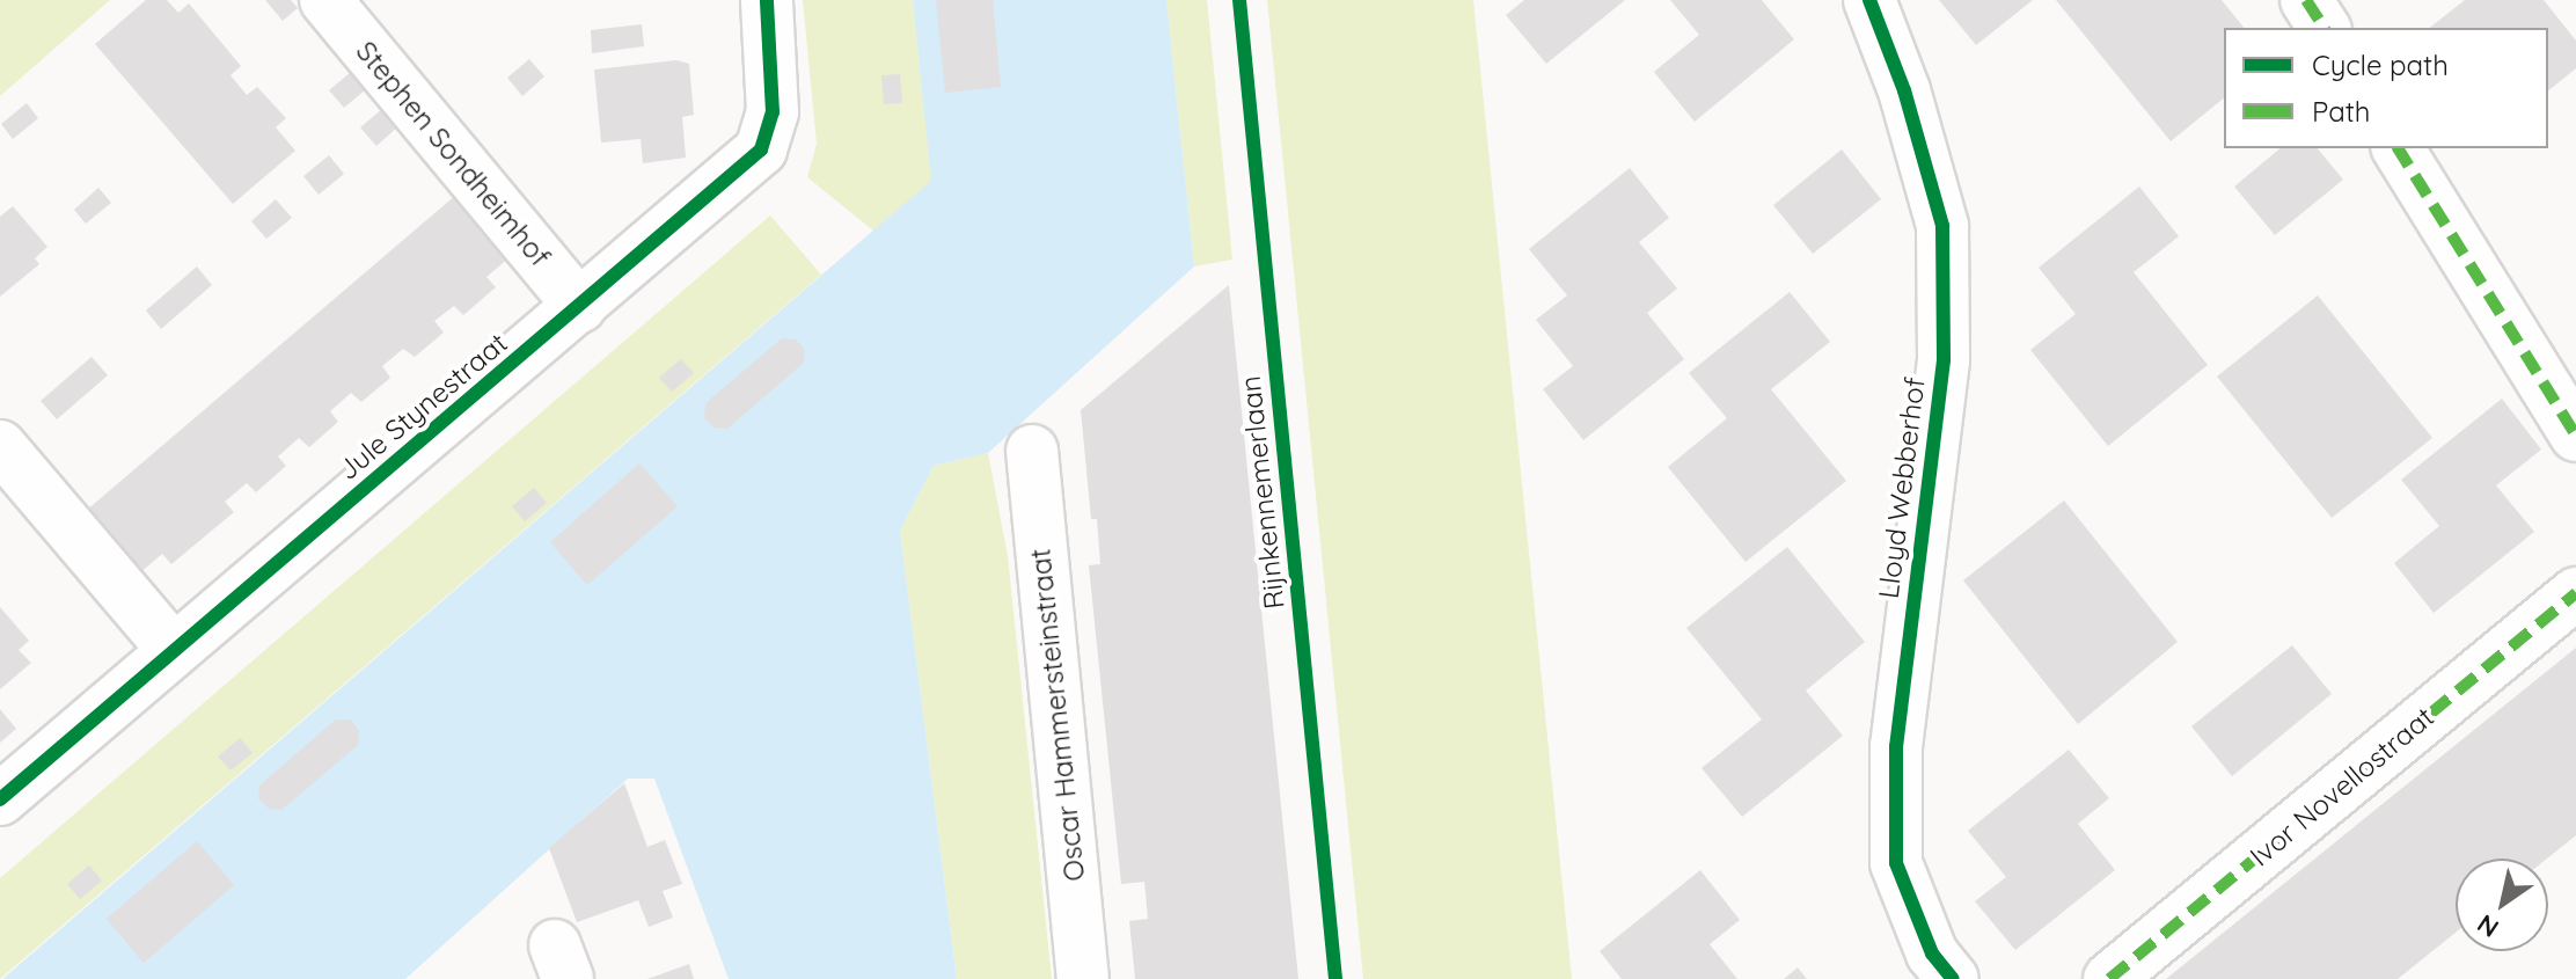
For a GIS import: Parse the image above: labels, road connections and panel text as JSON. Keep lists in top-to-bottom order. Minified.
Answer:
{"streets":{"street":["Stephen Sondheimhof","Jule Stynestraat","Lloyd Webberhof","Oscar Hammersteinstraat","Ivor Novellostraat"],"cycle path":["Rijnkennemerlaan"]},"crossings":[["Stephen Sondheimhof","Jule Stynestraat"]],"legend":["Cycle path","Path"],"north":"bottom left"}
